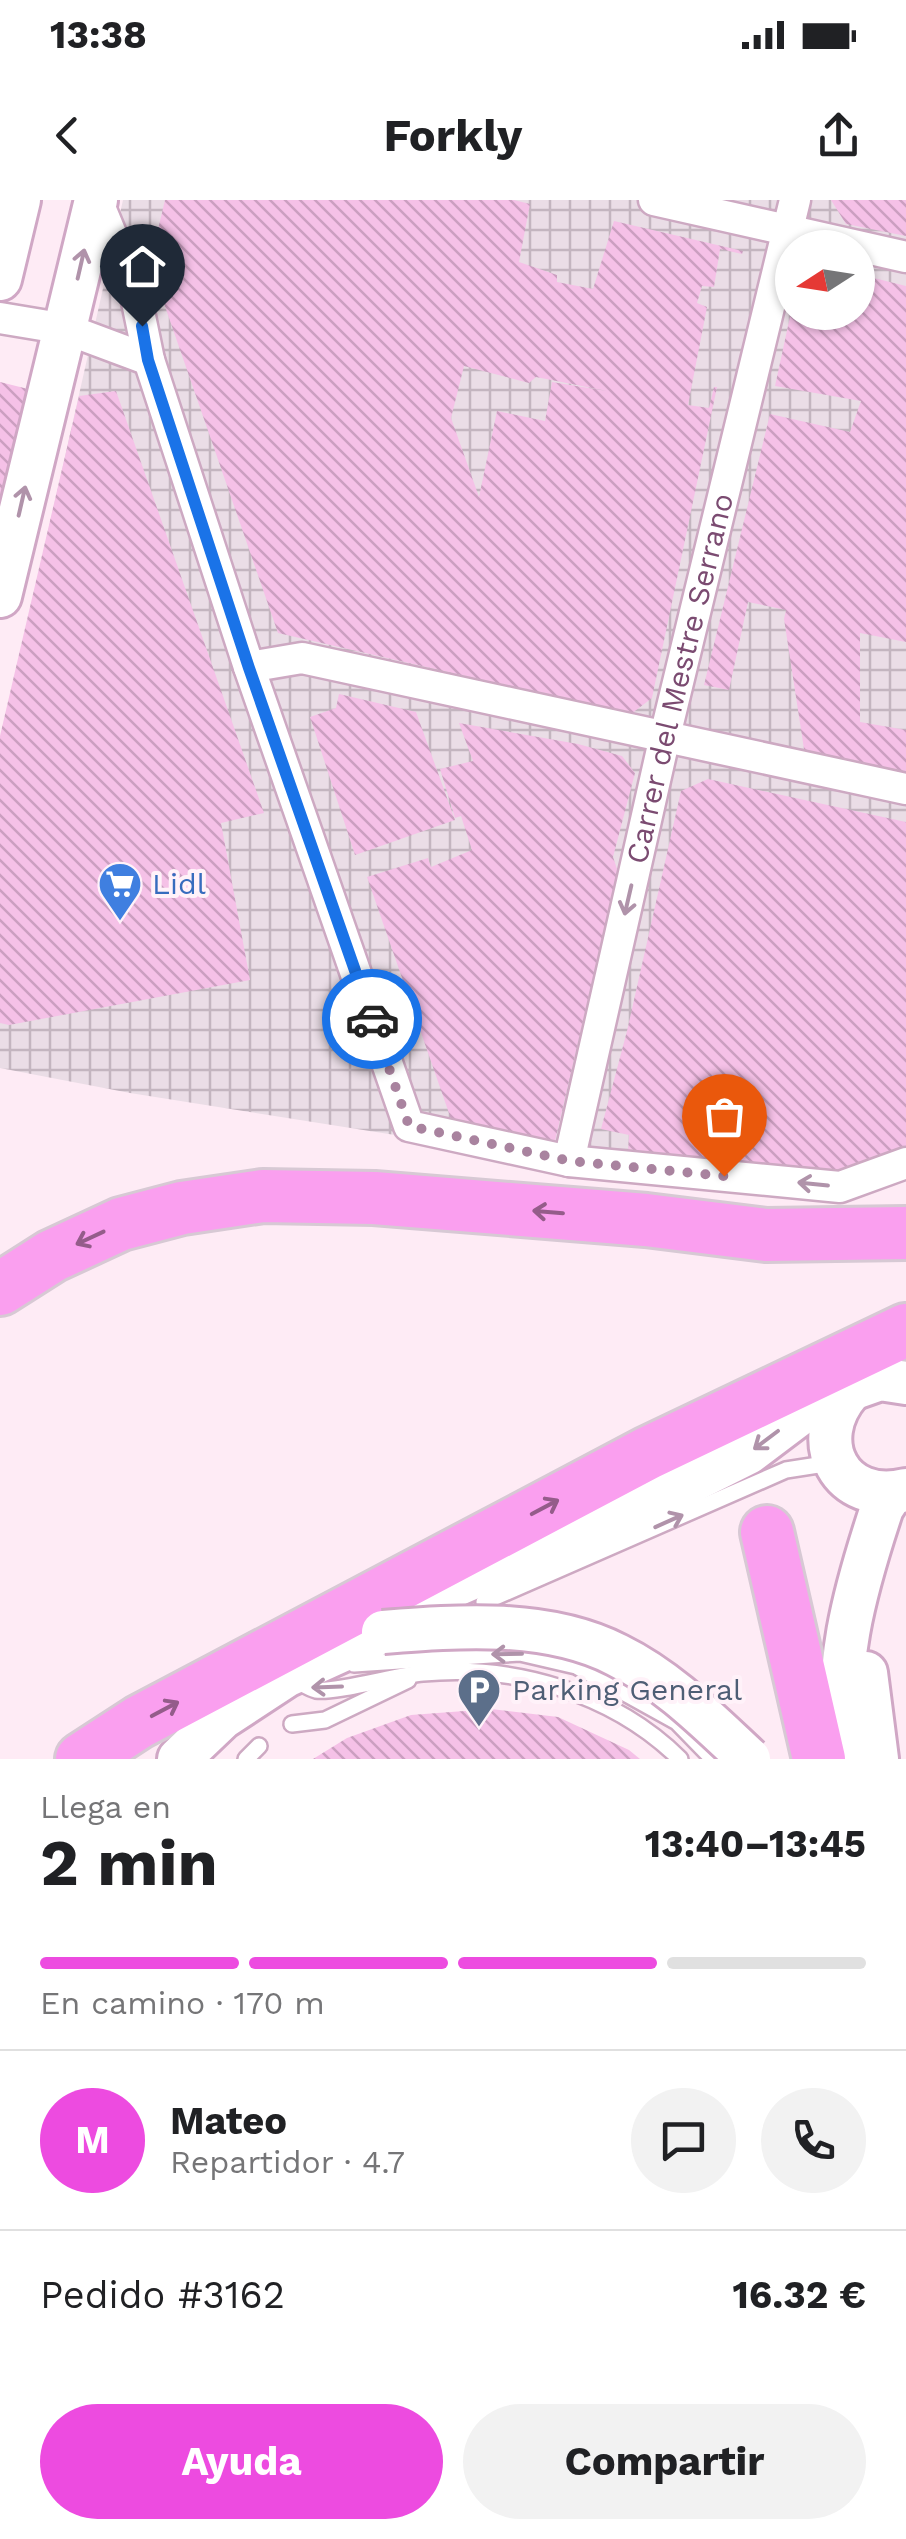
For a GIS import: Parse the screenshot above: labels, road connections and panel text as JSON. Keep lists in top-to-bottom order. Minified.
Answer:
{"streets":{"street":["Carrer del Mestre Serrano"]},"one_way":["Carrer del Mestre Serrano"],"places":{"supermarket":["Lidl"],"parking":["Parking General"]},"north":"left","page":{"status":"13:38","header":"Forkly","heading":["2 min","Llega en","13:40–13:45"],"panel":["Mateo","Repartidor · 4.7","Pedido #3162","16.32 €"],"bar":"En camino · 170 m","round":"M","buttons":["Ayuda","Compartir"]}}
